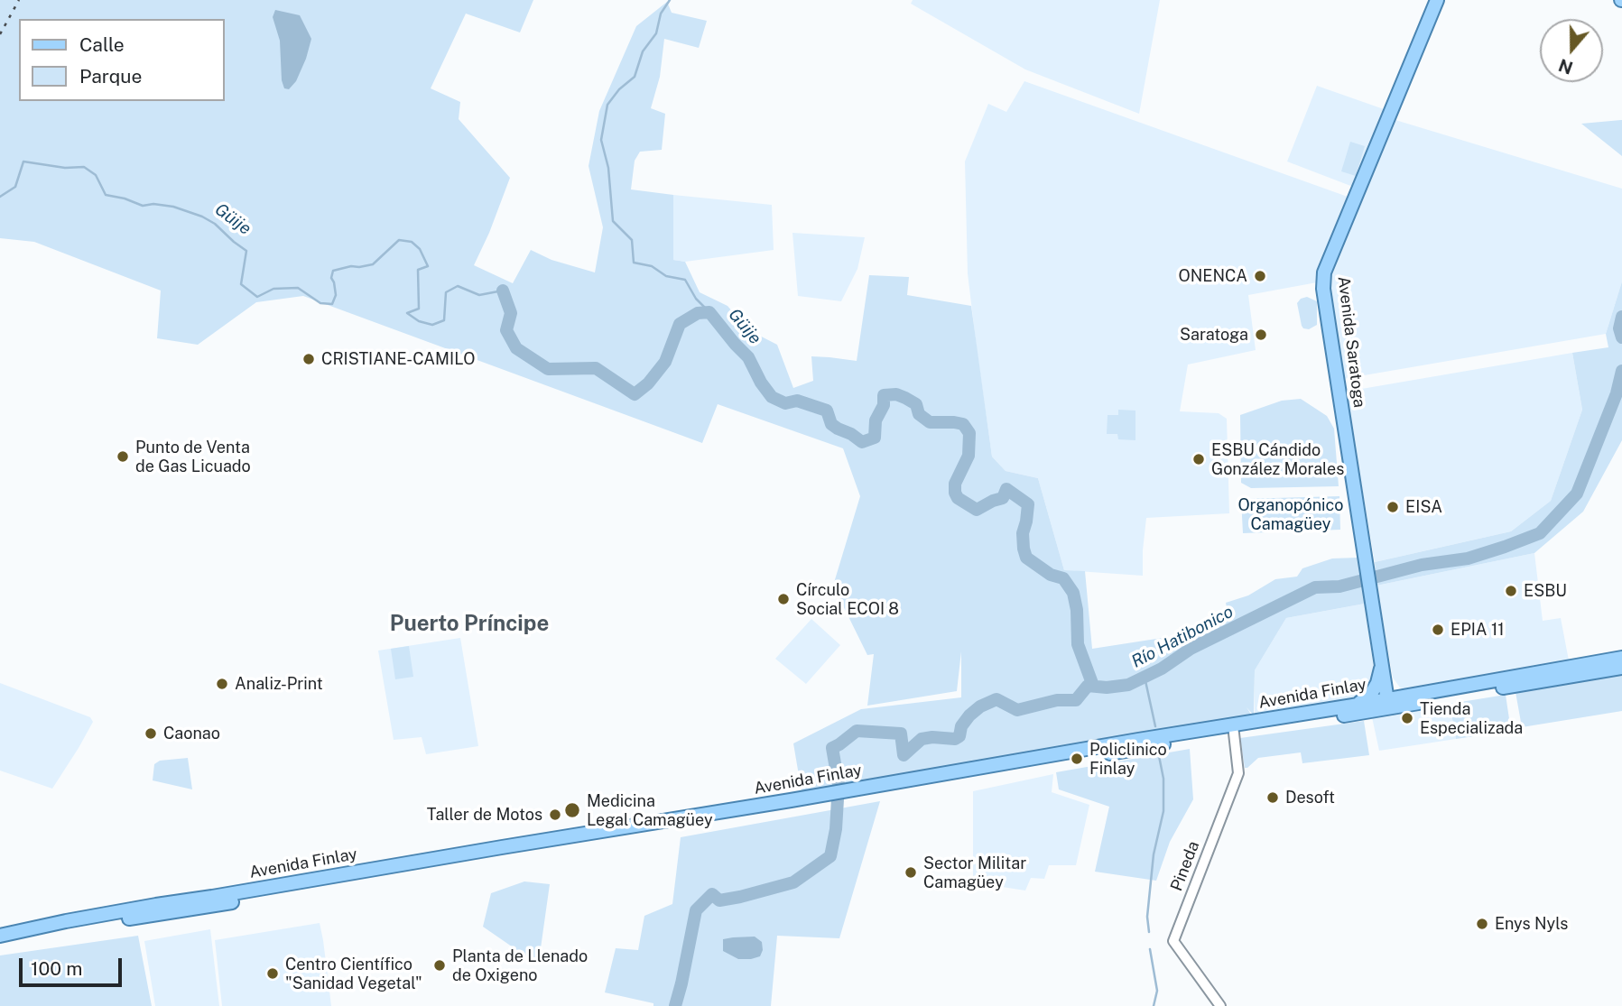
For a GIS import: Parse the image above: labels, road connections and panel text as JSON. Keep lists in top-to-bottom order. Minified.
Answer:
{"streets":{"main road":["Avenida Saratoga","Avenida Finlay"],"street":["Pineda"]},"crossings":[["Avenida Saratoga","Avenida Finlay"],["Avenida Finlay","Pineda"]],"districts":["Puerto Príncipe"],"water":["Güije","Río Hatibonico"],"parks":["Organopónico Camagüey"],"places":["ONENCA","Saratoga","CRISTIANE-CAMILO","Punto de Venta de Gas Licuado","ESBU Cándido González Morales","EISA","ESBU","Círculo Social ECOI 8","EPIA 11","Analiz-Print","Tienda Especializada","Caonao","Policlinico Finlay","Desoft","Medicina Legal Camagüey","Taller de Motos","Sector Militar Camagüey","Enys Nyls","Planta de Llenado de Oxigeno","Centro Científico \"Sanidad Vegetal\""],"legend":["Calle","Parque"],"scale_bar":"100 m","north":"bottom"}
